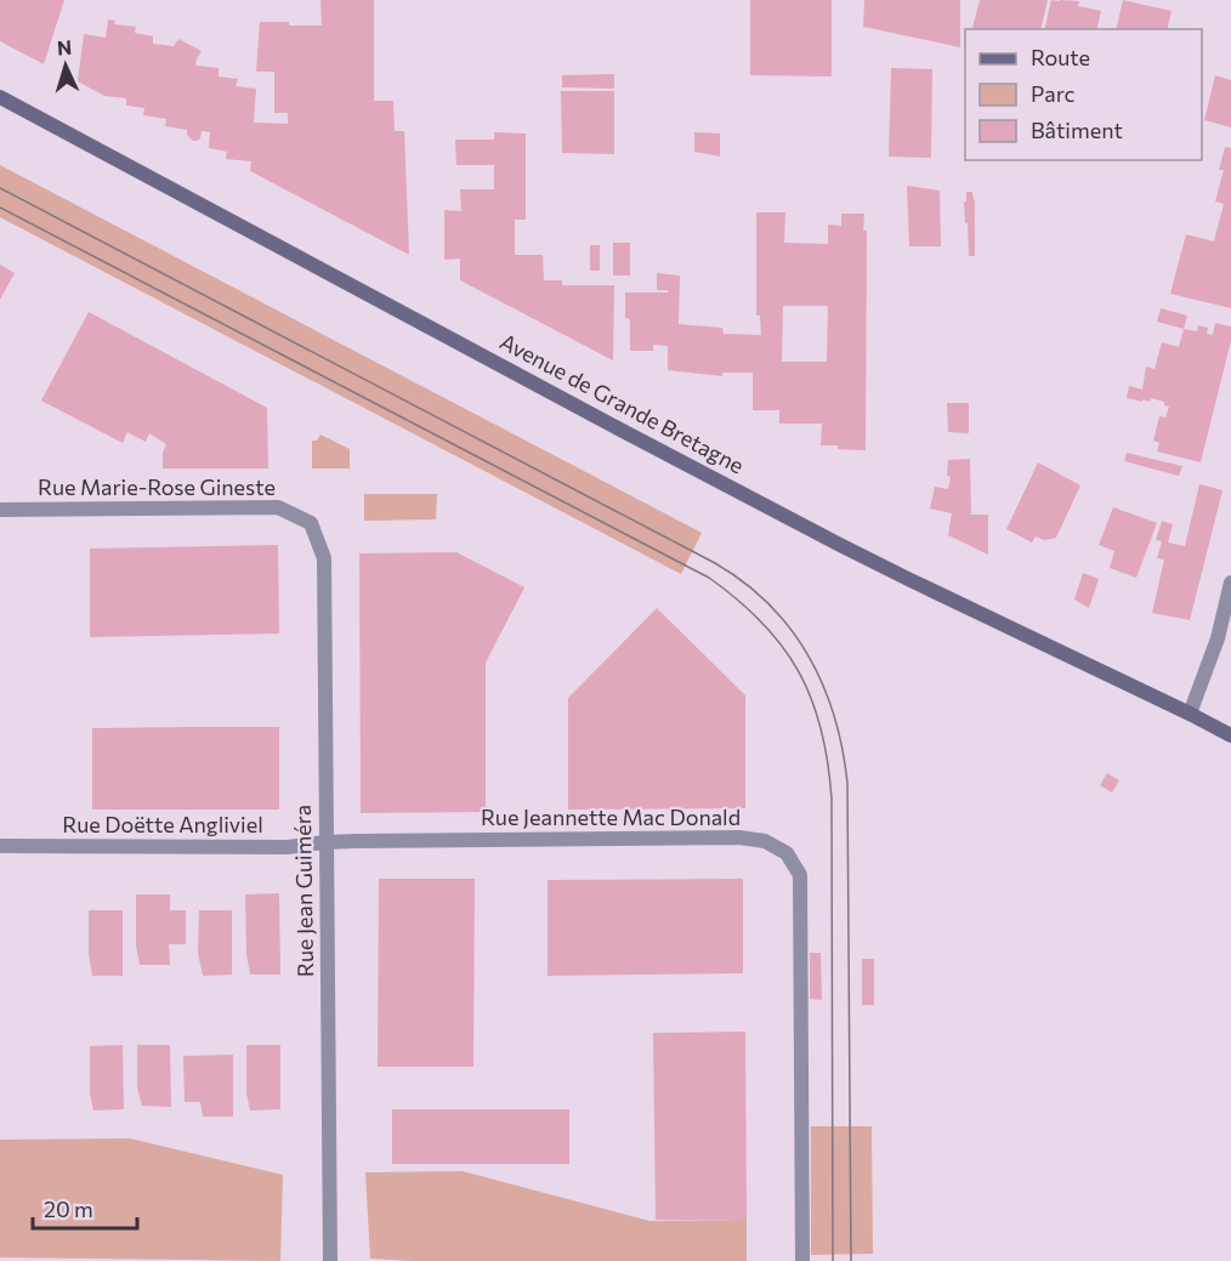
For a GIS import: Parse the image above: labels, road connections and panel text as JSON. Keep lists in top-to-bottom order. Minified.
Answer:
{"streets":{"main road":["Avenue de Grande Bretagne"],"street":["Rue Marie-Rose Gineste","Rue Jeannette Mac Donald","Rue Doëtte Angliviel","Rue Jean Guiméra"]},"crossings":[["Rue Marie-Rose Gineste","Rue Jean Guiméra"],["Rue Jeannette Mac Donald","Rue Doëtte Angliviel"],["Rue Jeannette Mac Donald","Rue Jean Guiméra"],["Rue Doëtte Angliviel","Rue Jean Guiméra"]],"legend":["Route","Parc","Bâtiment"],"scale_bar":"20 m","north":"top"}
